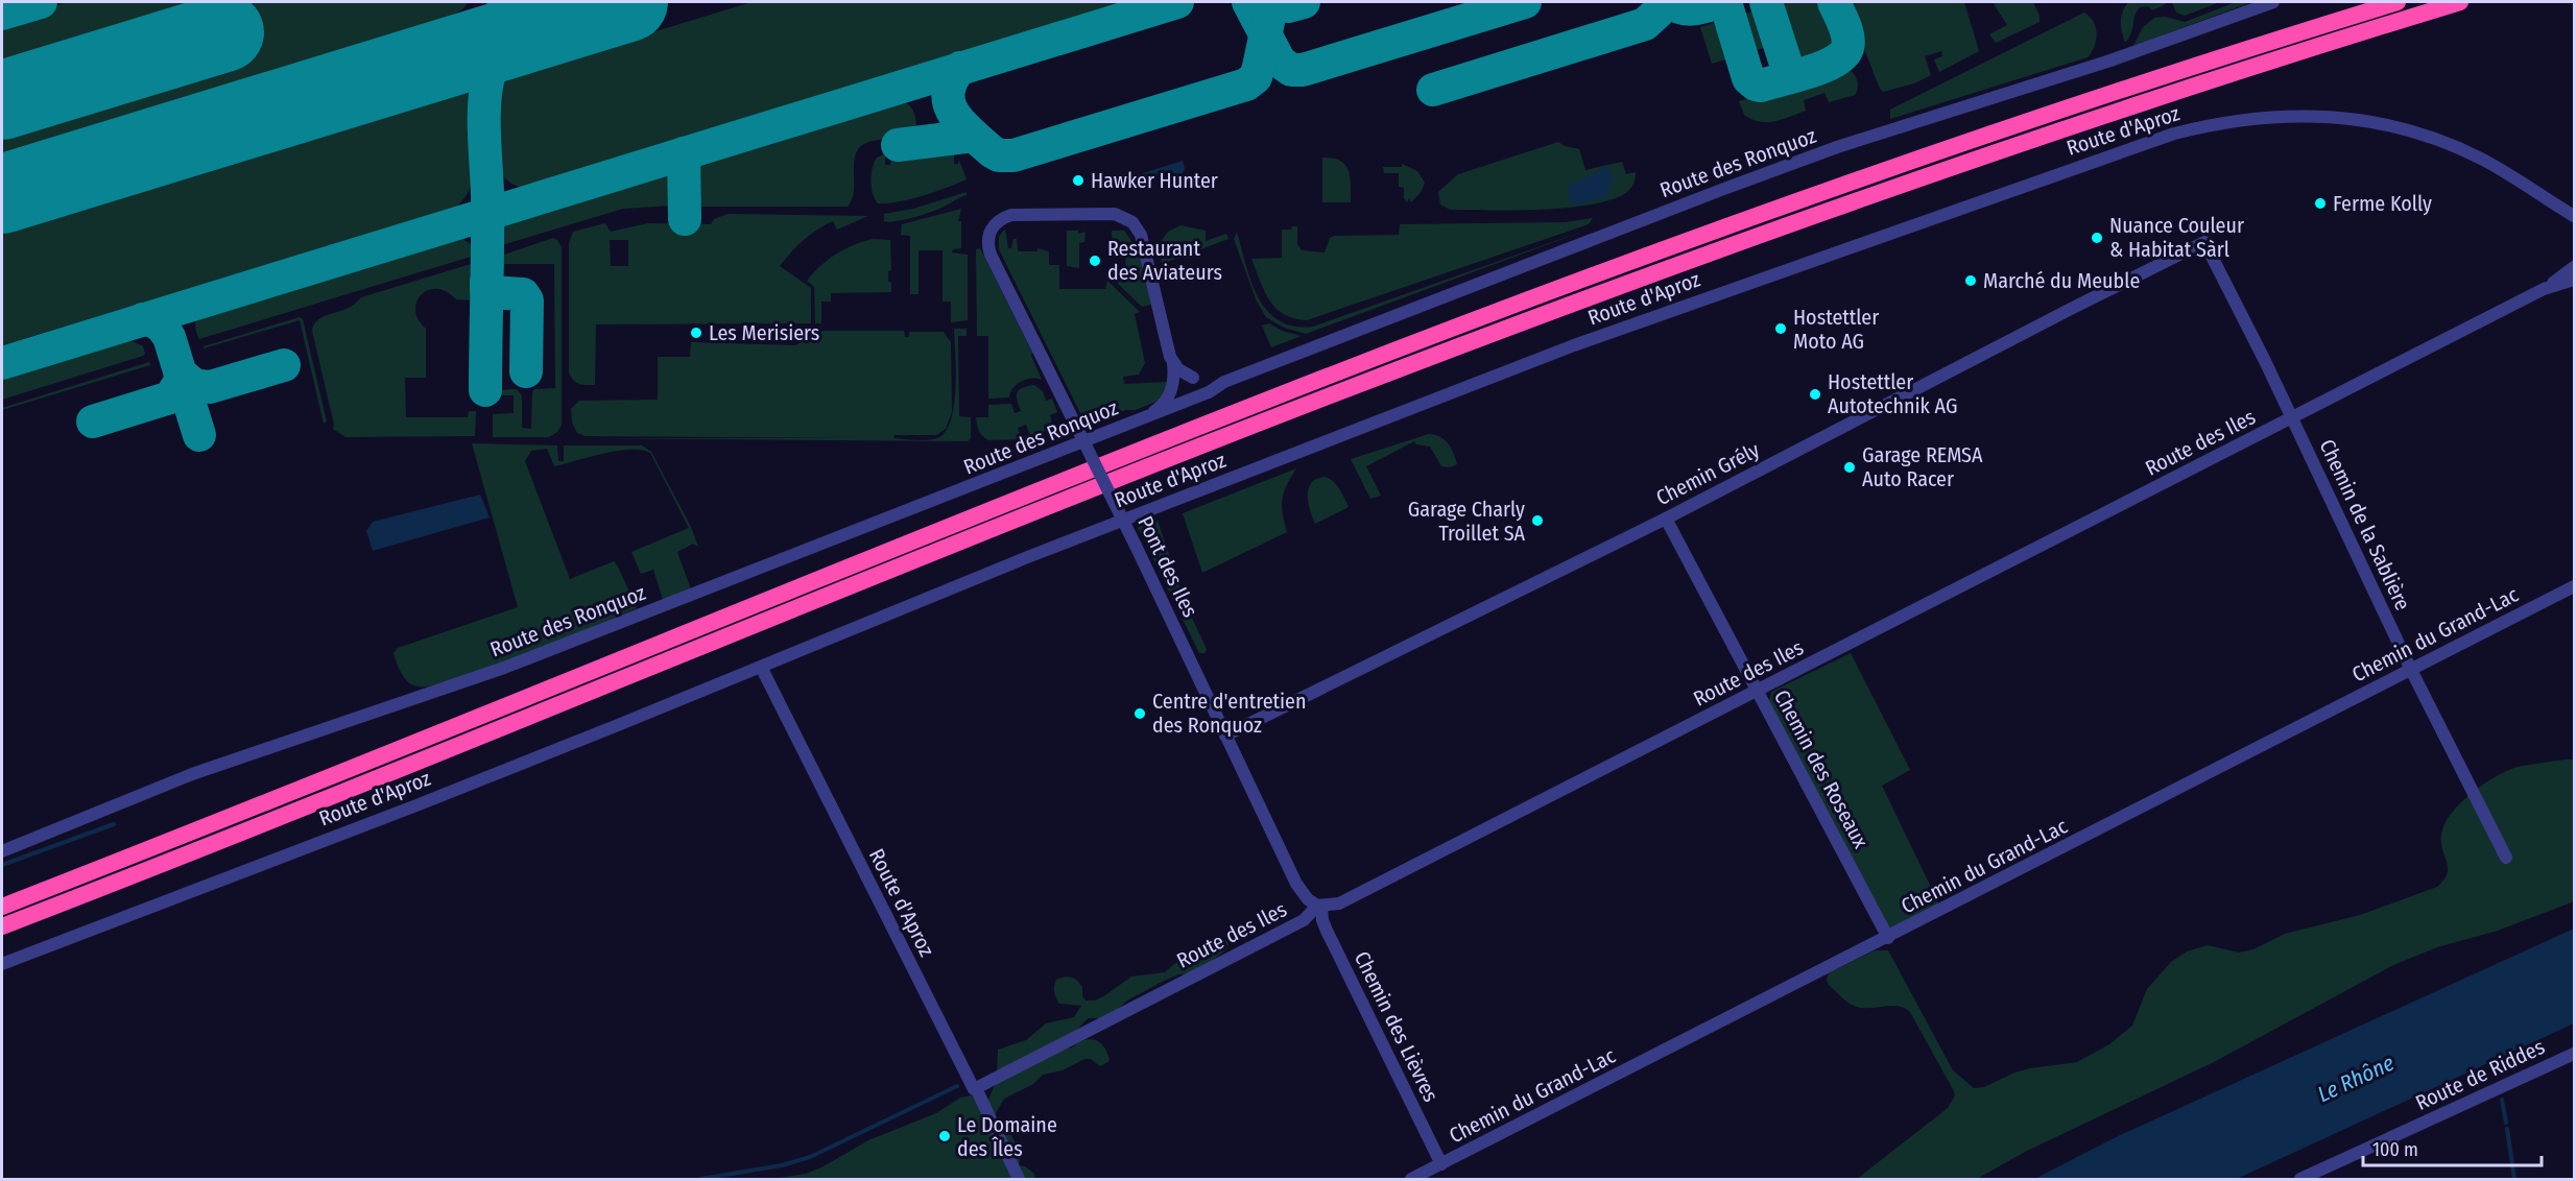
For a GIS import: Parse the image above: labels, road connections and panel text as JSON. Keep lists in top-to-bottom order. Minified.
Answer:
{"streets":{"street":["Route d'Aproz","Route des Ronquoz","Route des Iles","Chemin Grély","Chemin de la Sablière","Pont des Iles","Chemin du Grand-Lac","Chemin des Roseaux","Chemin des Lièvres","Route de Riddes"]},"crossings":[["Route d'Aproz","Route des Iles"],["Route des Iles","Chemin de la Sablière"],["Route des Iles","Pont des Iles"],["Route des Iles","Chemin des Roseaux"],["Route des Iles","Chemin des Lièvres"],["Chemin Grély","Chemin de la Sablière"],["Chemin Grély","Pont des Iles"],["Chemin Grély","Chemin des Roseaux"],["Chemin de la Sablière","Chemin du Grand-Lac"],["Pont des Iles","Chemin des Lièvres"],["Chemin du Grand-Lac","Chemin des Roseaux"],["Chemin du Grand-Lac","Chemin des Lièvres"]],"water":["Le Rhône"],"places":["Hawker Hunter","Ferme Kolly","Nuance Couleur & Habitat Sàrl","Restaurant des Aviateurs","Marché du Meuble","Hostettler Moto AG","Les Merisiers","Hostettler Autotechnik AG","Garage REMSA Auto Racer","Garage Charly Troillet SA","Centre d'entretien des Ronquoz","Le Domaine des Îles"],"scale_bar":"100 m"}
